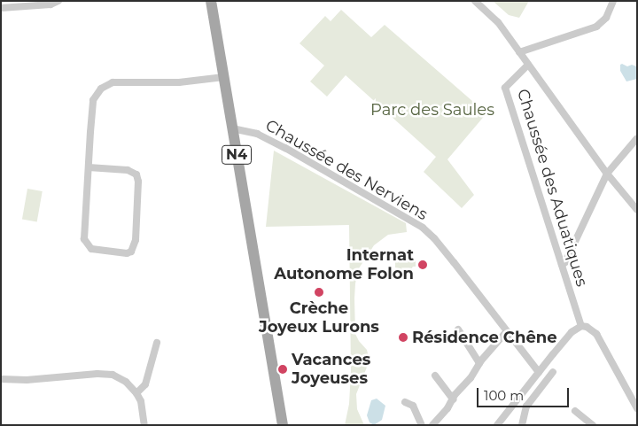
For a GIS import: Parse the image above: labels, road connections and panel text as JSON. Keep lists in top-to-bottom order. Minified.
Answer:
{"streets":{"main road":["N4"],"street":["Chaussée des Nerviens","Chaussée des Aduatiques"]},"crossings":[["N4","Chaussée des Nerviens"]],"parks":["Parc des Saules"],"places":["Internat Autonome Folon","Crèche Joyeux Lurons","Résidence Chêne","Vacances Joyeuses"],"scale_bar":"100 m"}
